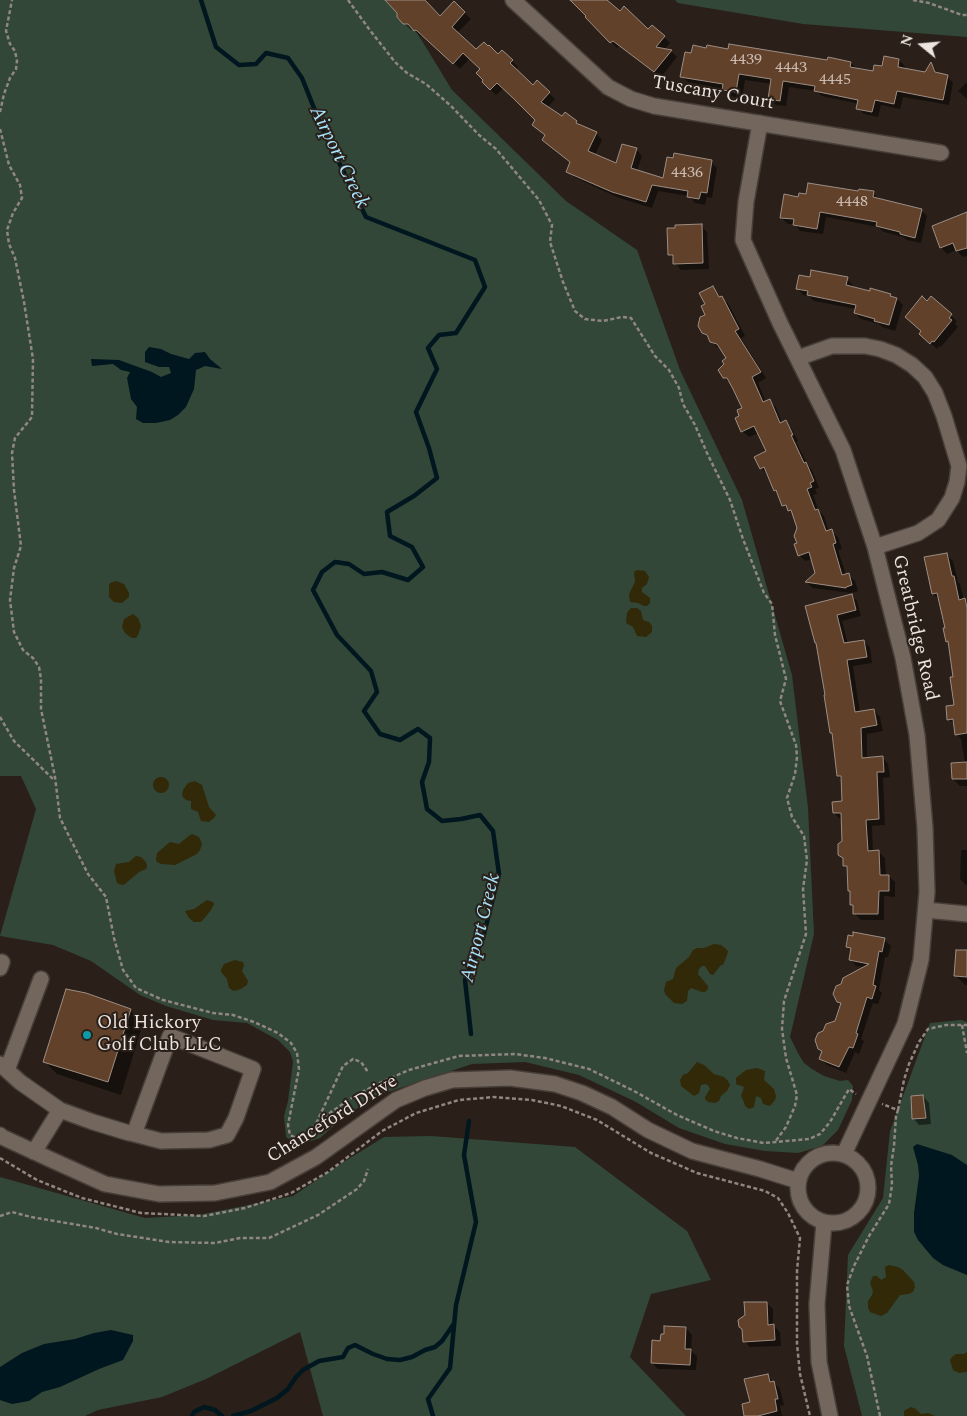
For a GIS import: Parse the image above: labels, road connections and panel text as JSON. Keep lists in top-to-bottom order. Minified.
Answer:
{"streets":{"street":["Tuscany Court","Greatbridge Road","Chanceford Drive"]},"crossings":[["Tuscany Court","Greatbridge Road"],["Greatbridge Road","Chanceford Drive"]],"water":["Airport Creek"],"places":["Old Hickory Golf Club LLC"],"house_numbers":["4439","4443","4445","4436","4448"],"north":"left"}
